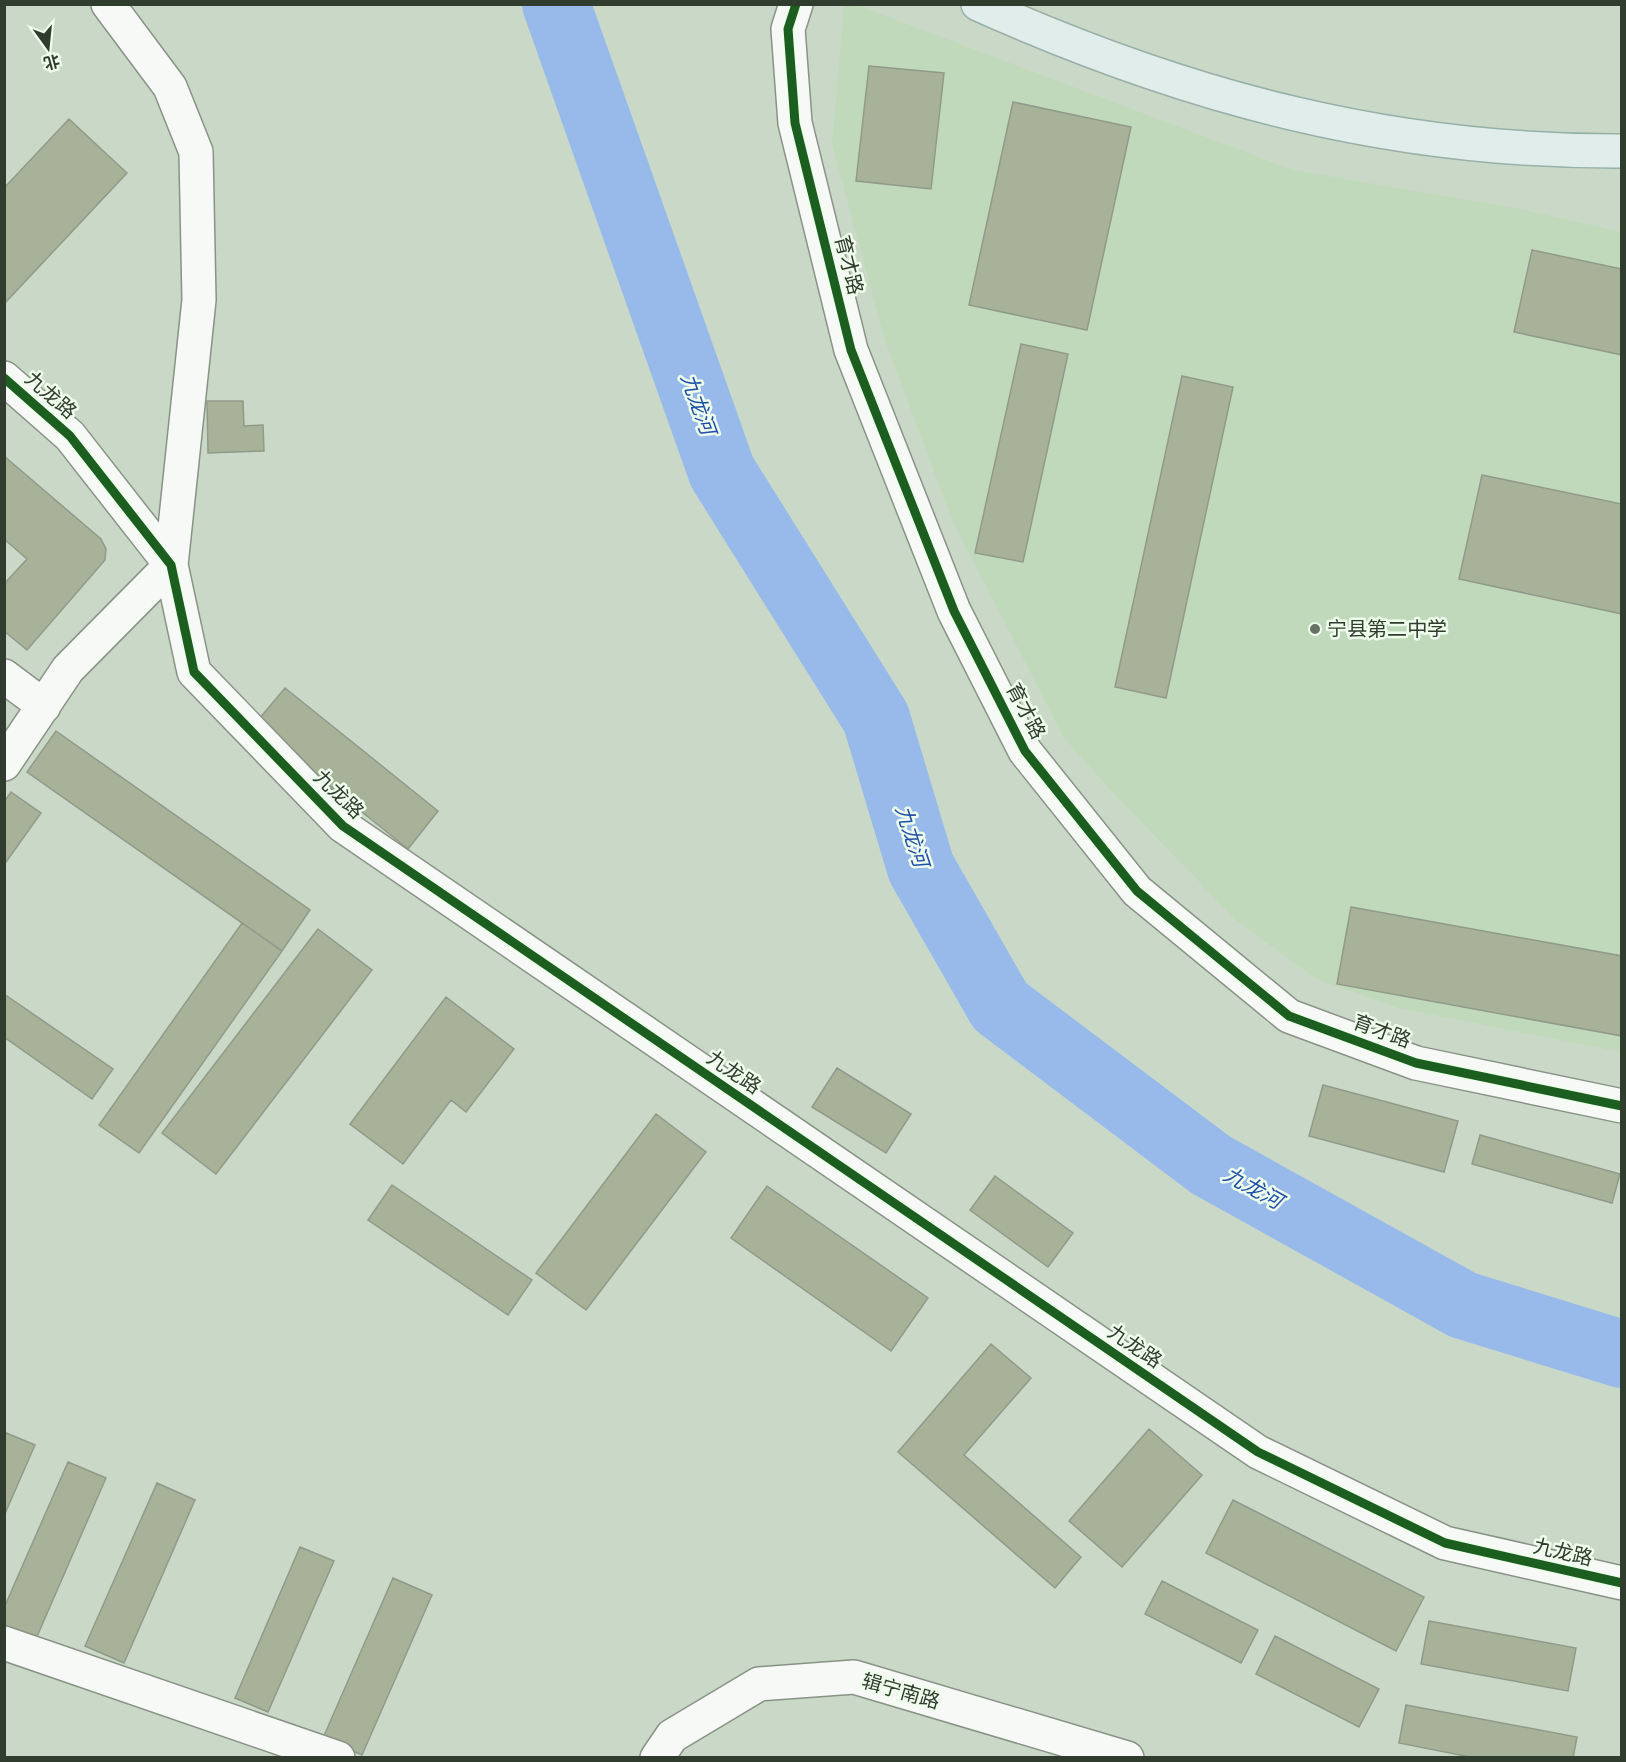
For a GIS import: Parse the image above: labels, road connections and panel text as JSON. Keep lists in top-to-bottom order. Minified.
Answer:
{"streets":{"street":["育才路","九龙路","辑宁南路"]},"water":["九龙河"],"places":["宁县第二中学"],"north":"bottom"}
